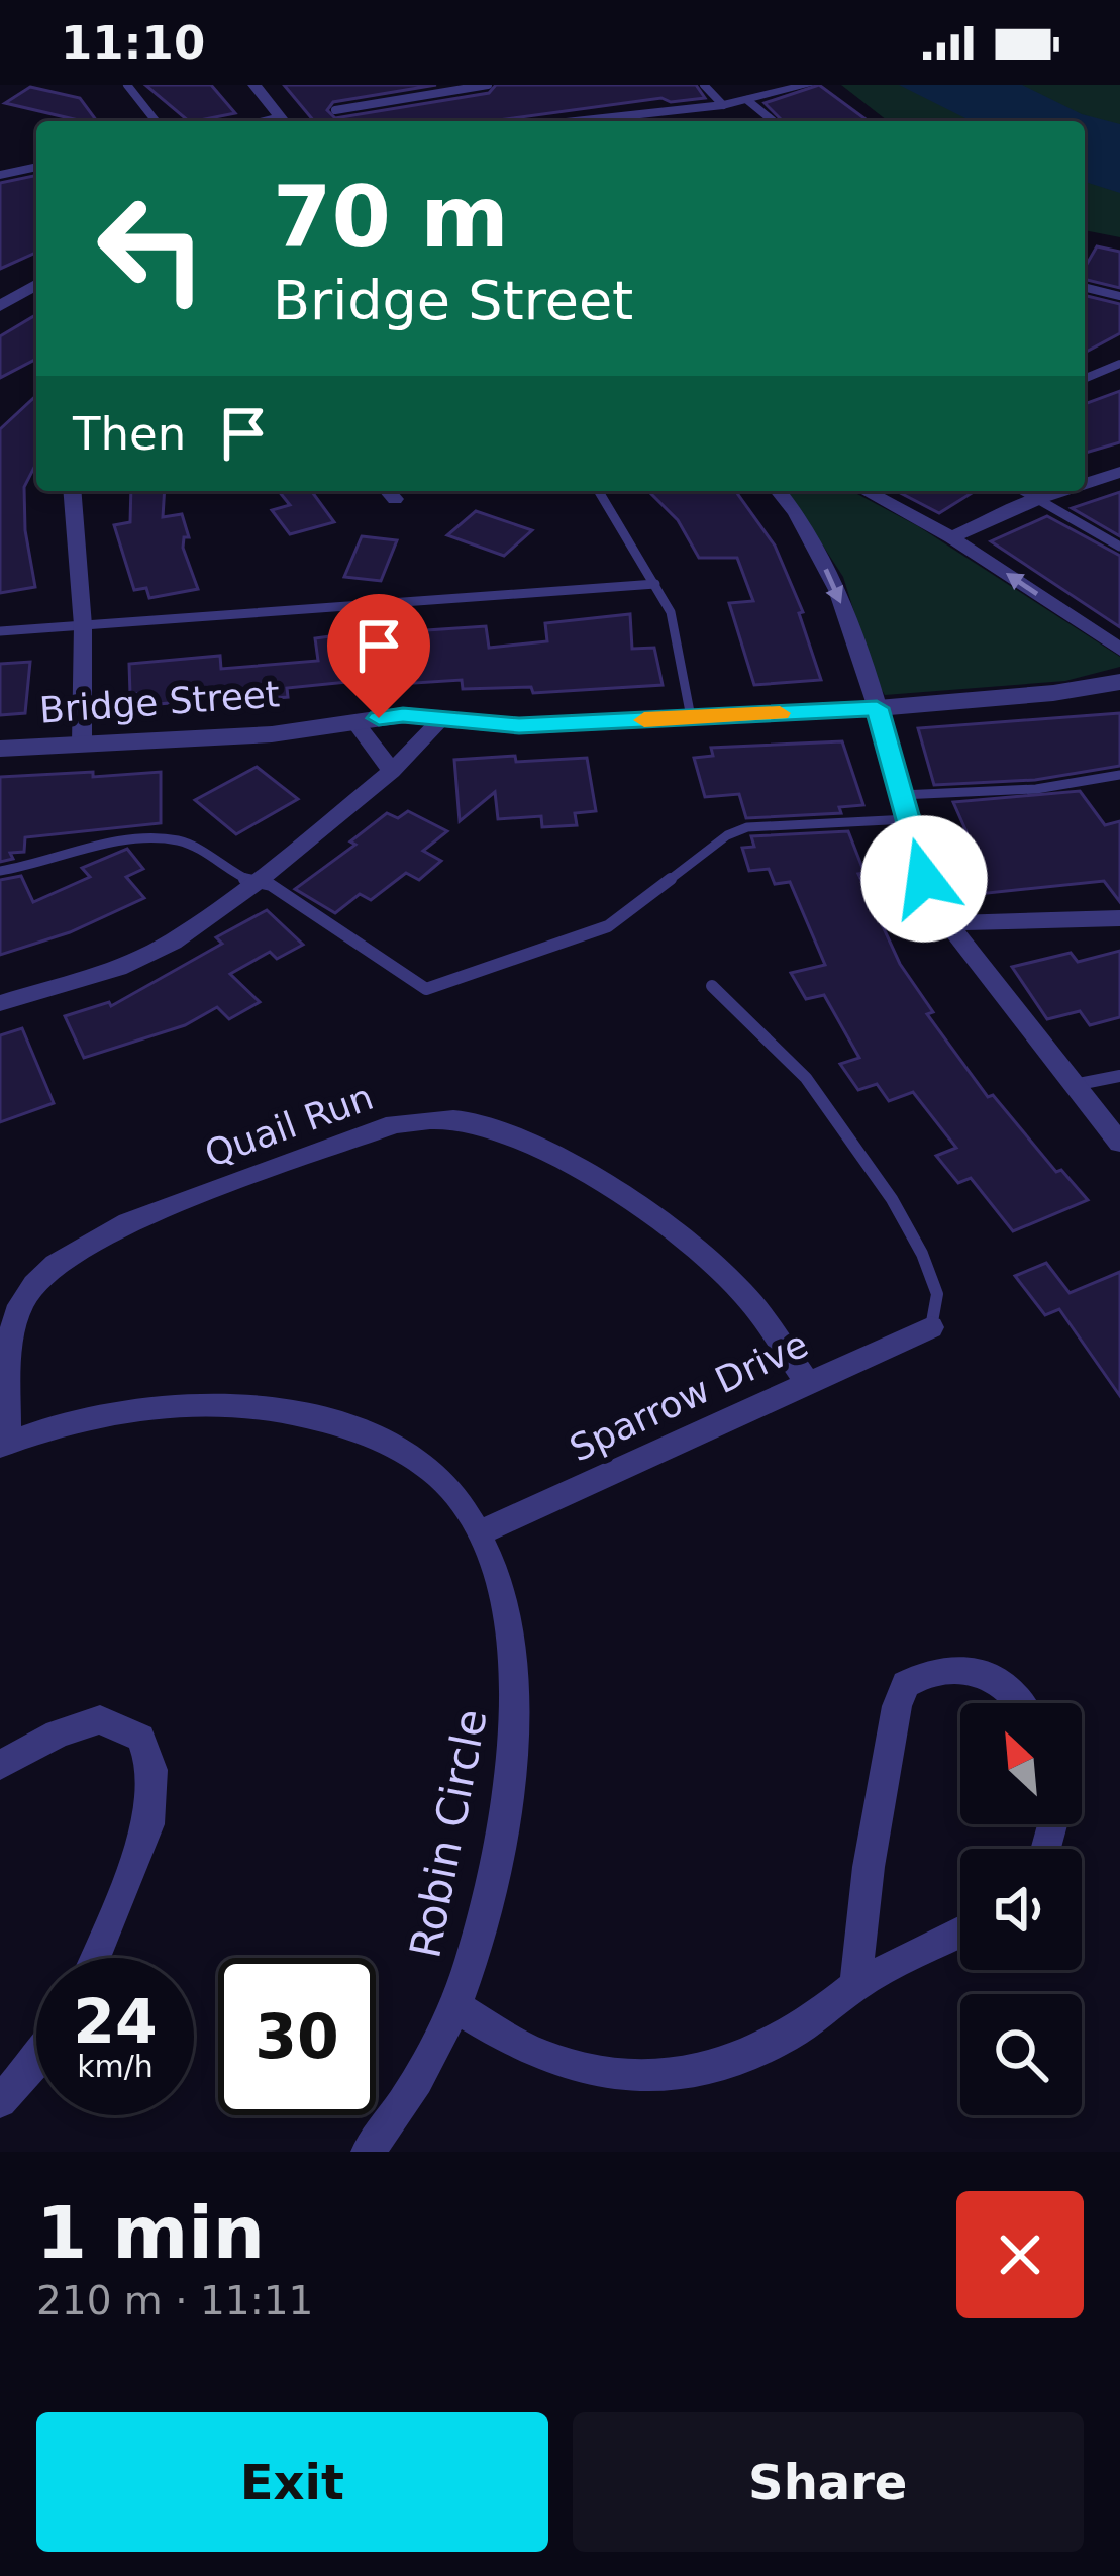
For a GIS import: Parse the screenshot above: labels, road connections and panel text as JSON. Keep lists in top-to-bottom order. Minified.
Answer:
{"streets":{"street":["Bridge Street","Quail Run","Sparrow Drive","Robin Circle"]},"crossings":[["Quail Run","Sparrow Drive"],["Quail Run","Robin Circle"],["Sparrow Drive","Robin Circle"]],"north":"top left","page":{"status":"11:10","turn":["70 m","Bridge Street"],"then":"Then","speed":"24 km/h","limit":"30","heading":["1 min","210 m · 11:11"],"buttons":["Exit","Share"]}}
